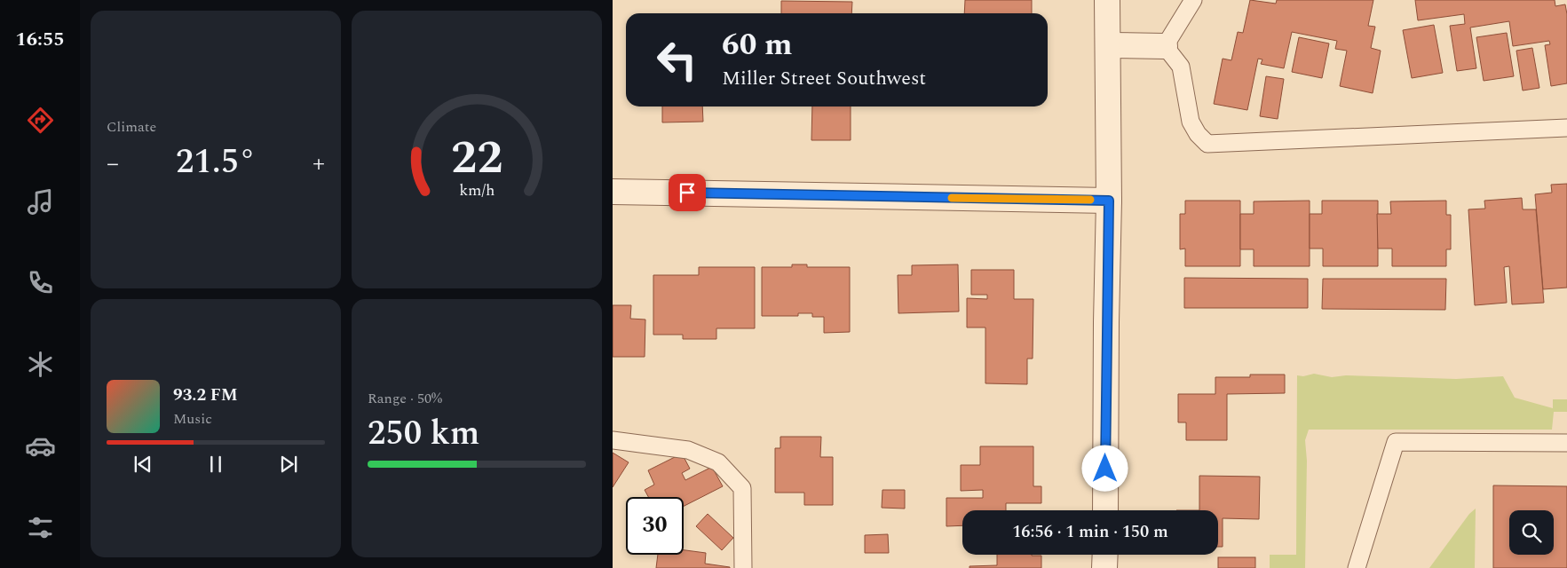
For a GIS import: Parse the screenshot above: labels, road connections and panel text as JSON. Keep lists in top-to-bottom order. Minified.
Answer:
{"page":{"tabs":"16:55","tile":["Climate",["Range · 50%","250 km"]],"turn":["60 m","Miller Street Southwest"],"heat":["−","21.5°","+"],"song":["93.2 FM","Music"],"limit":"30","trip":"16:56 · 1 min · 150 m","gauge":["22","km/h"]}}
